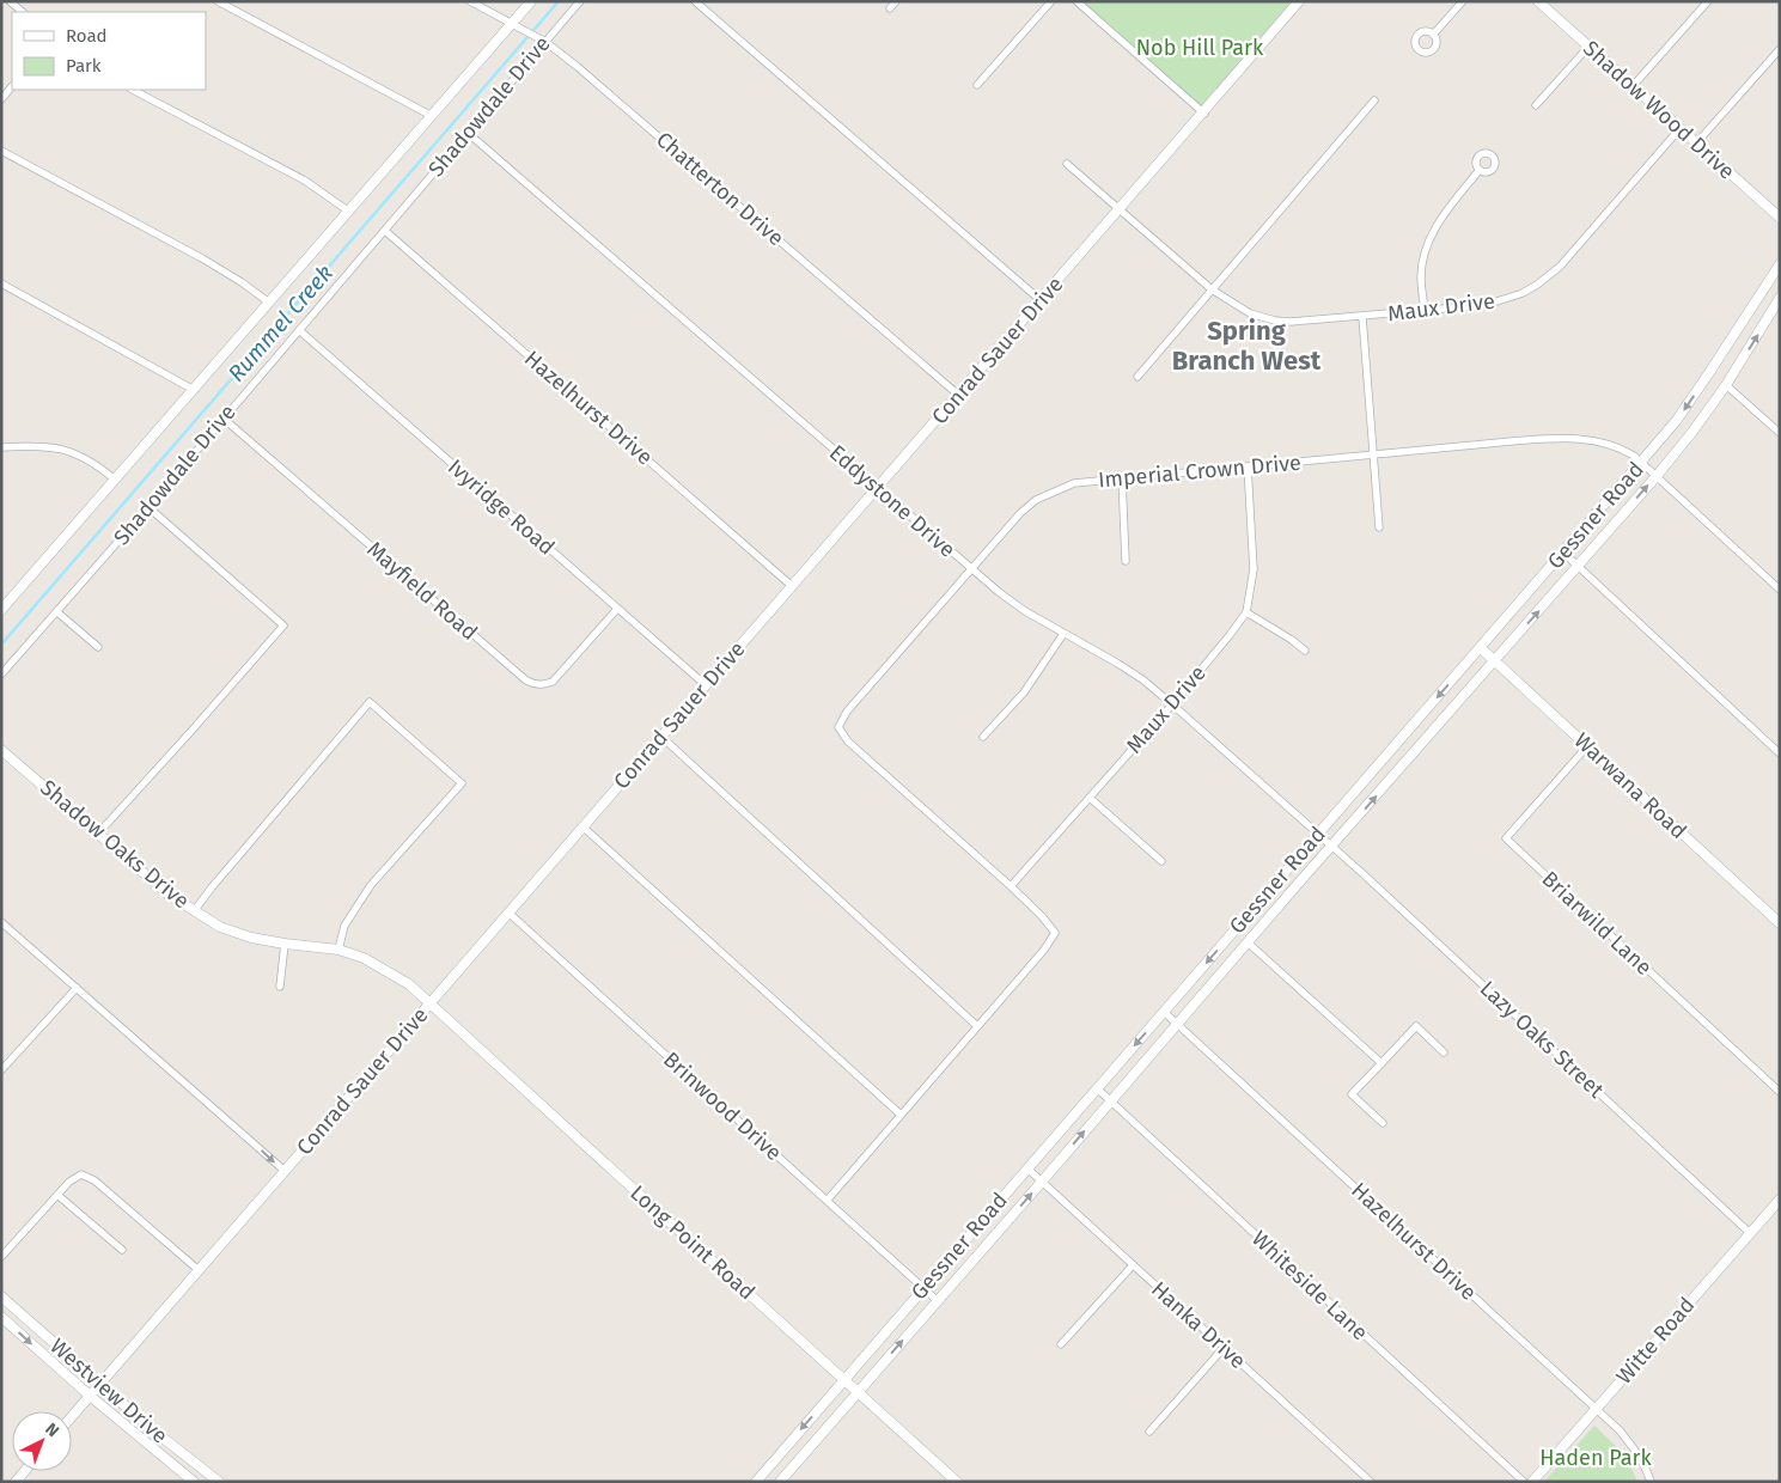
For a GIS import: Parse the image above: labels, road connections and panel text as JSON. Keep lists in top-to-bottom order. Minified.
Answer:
{"streets":{"street":["Shadowdale Drive","Shadow Wood Drive","Chatterton Drive","Maux Drive","Conrad Sauer Drive","Hazelhurst Drive","Imperial Crown Drive","Eddystone Drive","Ivyridge Road","Gessner Road","Mayfield Road","Warwana Road","Shadow Oaks Drive","Briarwild Lane","Lazy Oaks Street","Brinwood Drive","Long Point Road","Whiteside Lane","Hanka Drive","Witte Road","Westview Drive"]},"crossings":[["Shadowdale Drive","Chatterton Drive"],["Shadowdale Drive","Hazelhurst Drive"],["Shadowdale Drive","Eddystone Drive"],["Shadowdale Drive","Ivyridge Road"],["Shadowdale Drive","Mayfield Road"],["Shadow Wood Drive","Maux Drive"],["Chatterton Drive","Conrad Sauer Drive"],["Maux Drive","Conrad Sauer Drive"],["Maux Drive","Imperial Crown Drive"],["Maux Drive","Eddystone Drive"],["Conrad Sauer Drive","Hazelhurst Drive"],["Conrad Sauer Drive","Eddystone Drive"],["Conrad Sauer Drive","Ivyridge Road"],["Conrad Sauer Drive","Shadow Oaks Drive"],["Conrad Sauer Drive","Brinwood Drive"],["Conrad Sauer Drive","Long Point Road"],["Conrad Sauer Drive","Westview Drive"],["Hazelhurst Drive","Gessner Road"],["Hazelhurst Drive","Witte Road"],["Imperial Crown Drive","Eddystone Drive"],["Imperial Crown Drive","Gessner Road"],["Eddystone Drive","Gessner Road"],["Eddystone Drive","Lazy Oaks Street"],["Ivyridge Road","Mayfield Road"],["Gessner Road","Warwana Road"],["Gessner Road","Lazy Oaks Street"],["Gessner Road","Brinwood Drive"],["Gessner Road","Long Point Road"],["Gessner Road","Whiteside Lane"],["Gessner Road","Hanka Drive"],["Warwana Road","Briarwild Lane"],["Shadow Oaks Drive","Long Point Road"],["Lazy Oaks Street","Witte Road"]],"districts":["Spring Branch West"],"water":["Rummel Creek"],"parks":["Nob Hill Park","Haden Park"],"legend":["Road","Park"],"north":"top right"}
